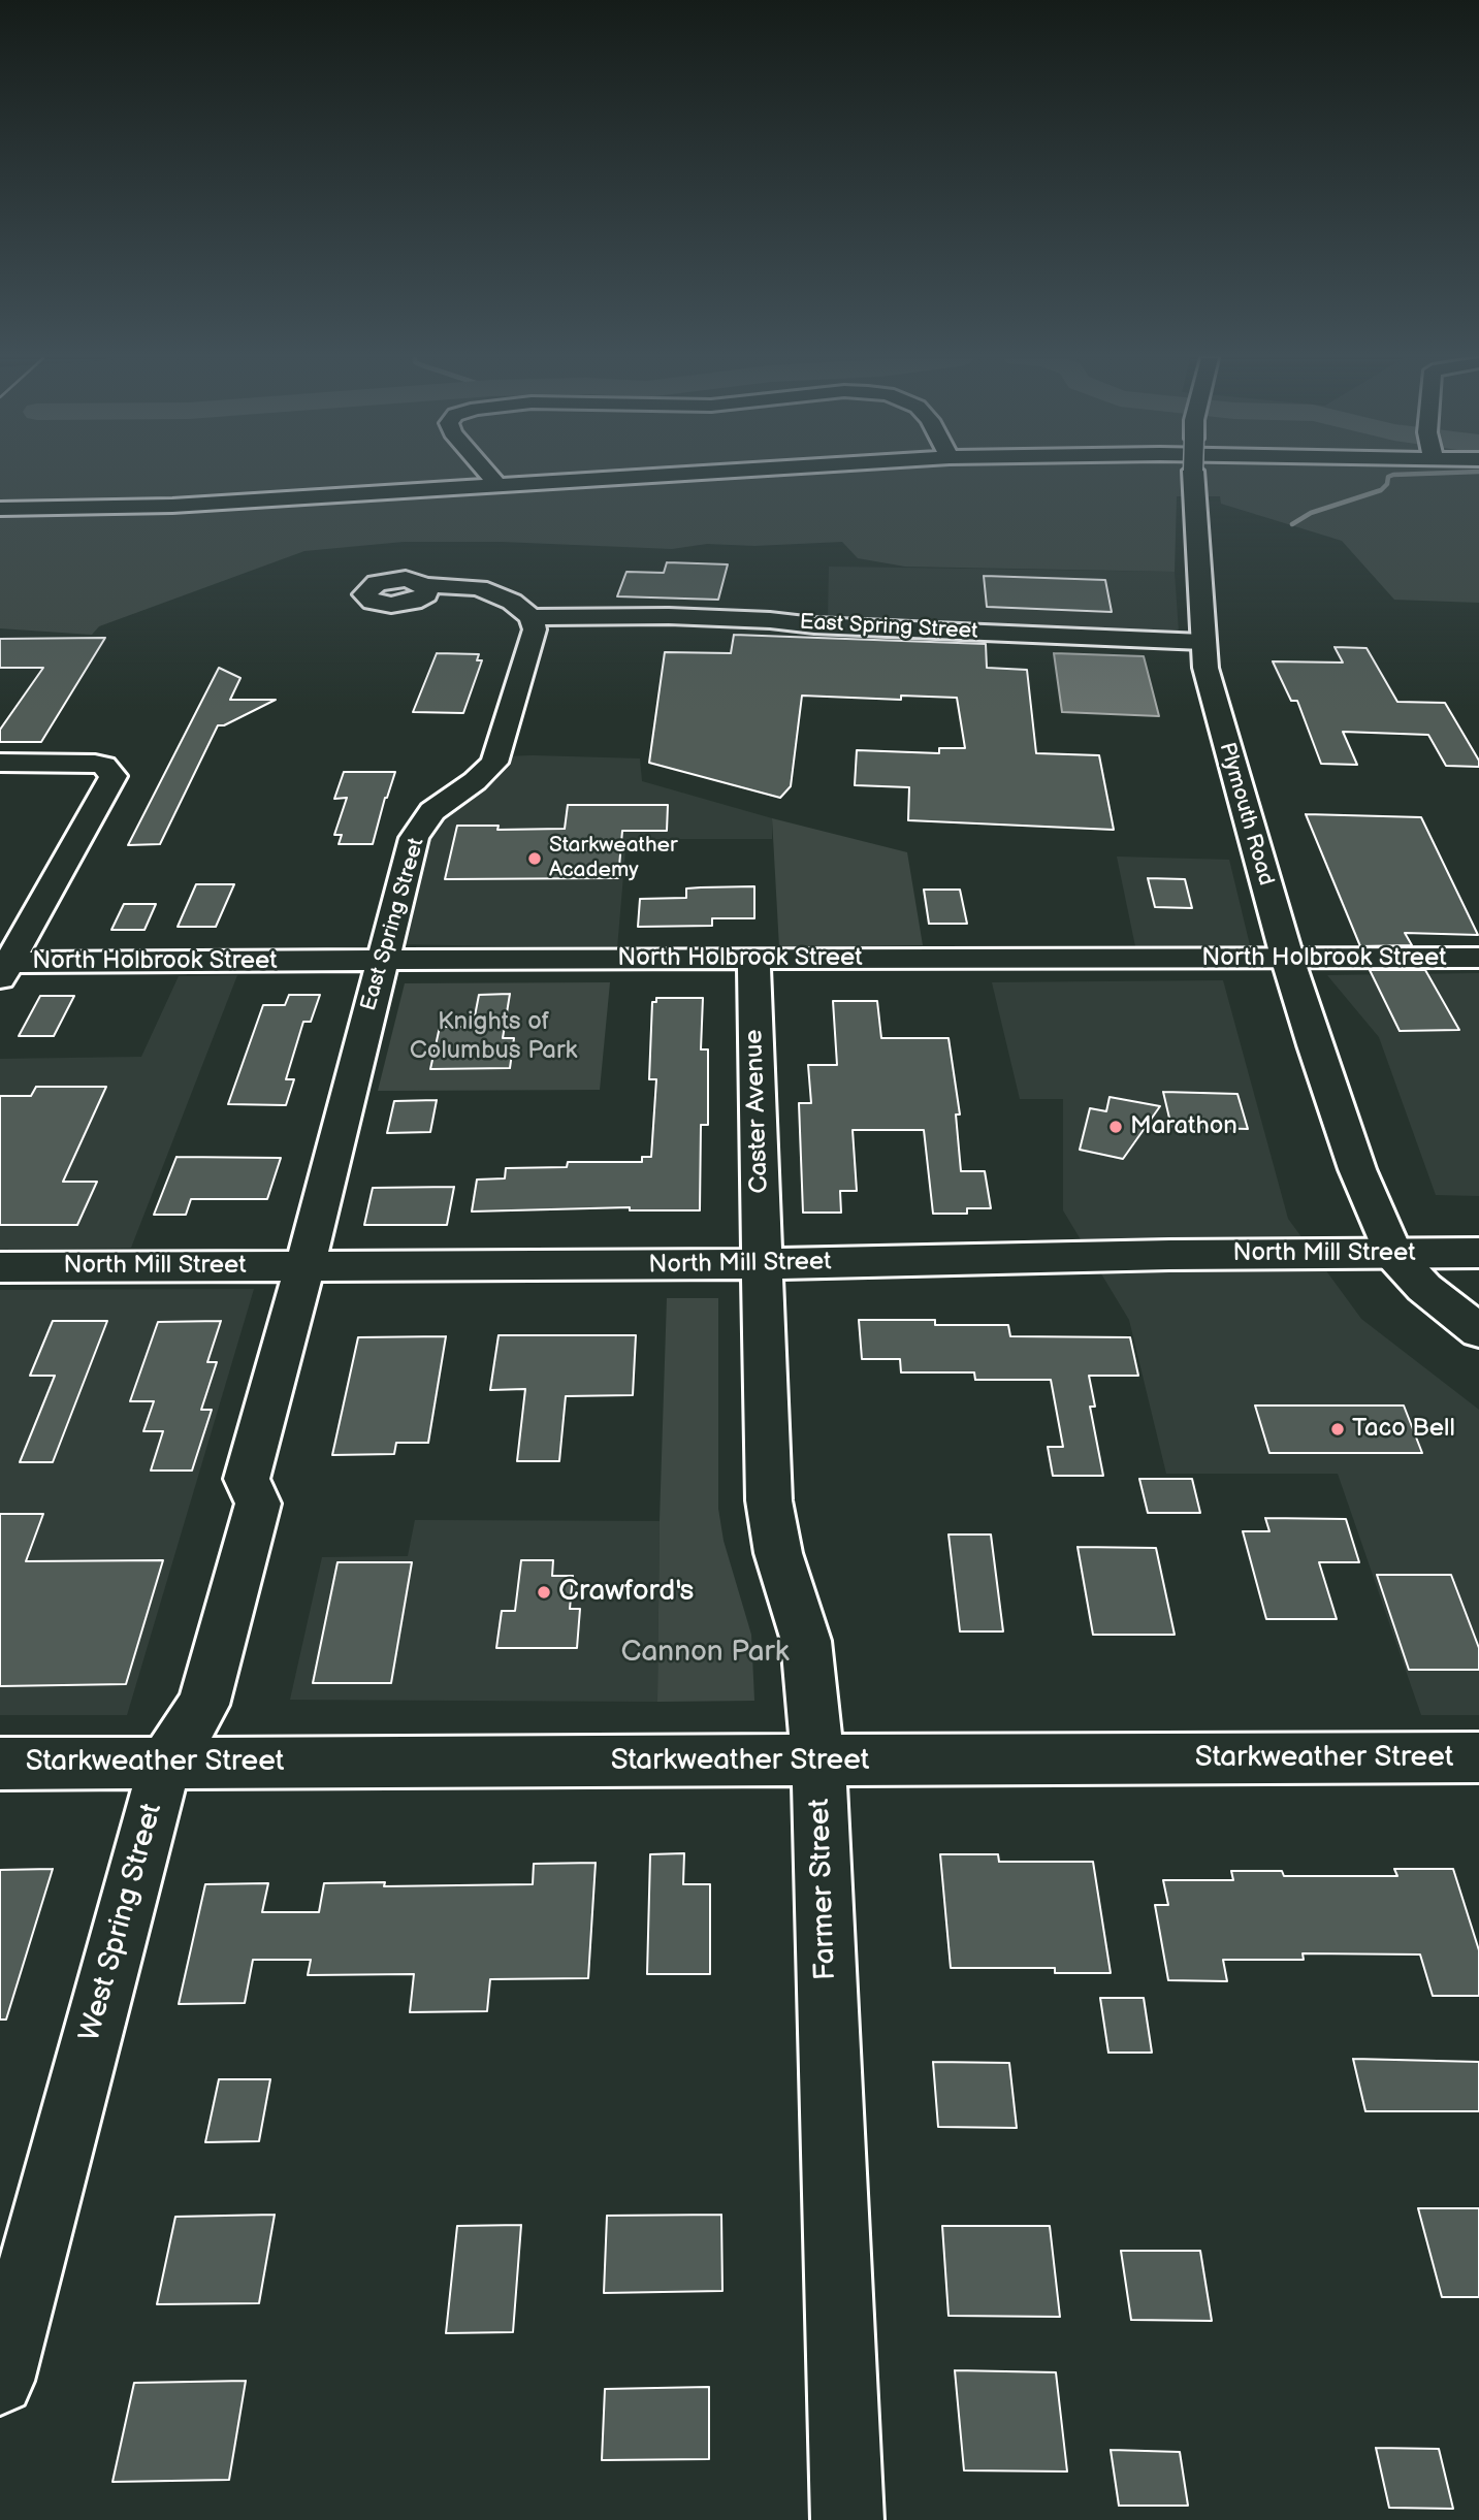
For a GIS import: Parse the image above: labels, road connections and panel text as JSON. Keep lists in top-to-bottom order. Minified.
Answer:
{"streets":{"street":["East Spring Street","Plymouth Road","North Holbrook Street","Caster Avenue","North Mill Street","Starkweather Street","Farmer Street","West Spring Street"]},"crossings":[["East Spring Street","Plymouth Road"],["East Spring Street","North Holbrook Street"],["East Spring Street","North Mill Street"],["East Spring Street","West Spring Street"],["Plymouth Road","North Holbrook Street"],["Plymouth Road","North Mill Street"],["North Holbrook Street","Caster Avenue"],["Caster Avenue","North Mill Street"],["Caster Avenue","Farmer Street"],["North Mill Street","Farmer Street"],["North Mill Street","West Spring Street"],["Starkweather Street","Farmer Street"],["Starkweather Street","West Spring Street"]],"parks":["Knights of Columbus Park","Cannon Park"],"places":["Starkweather Academy","Marathon","Taco Bell","Crawford's"]}
